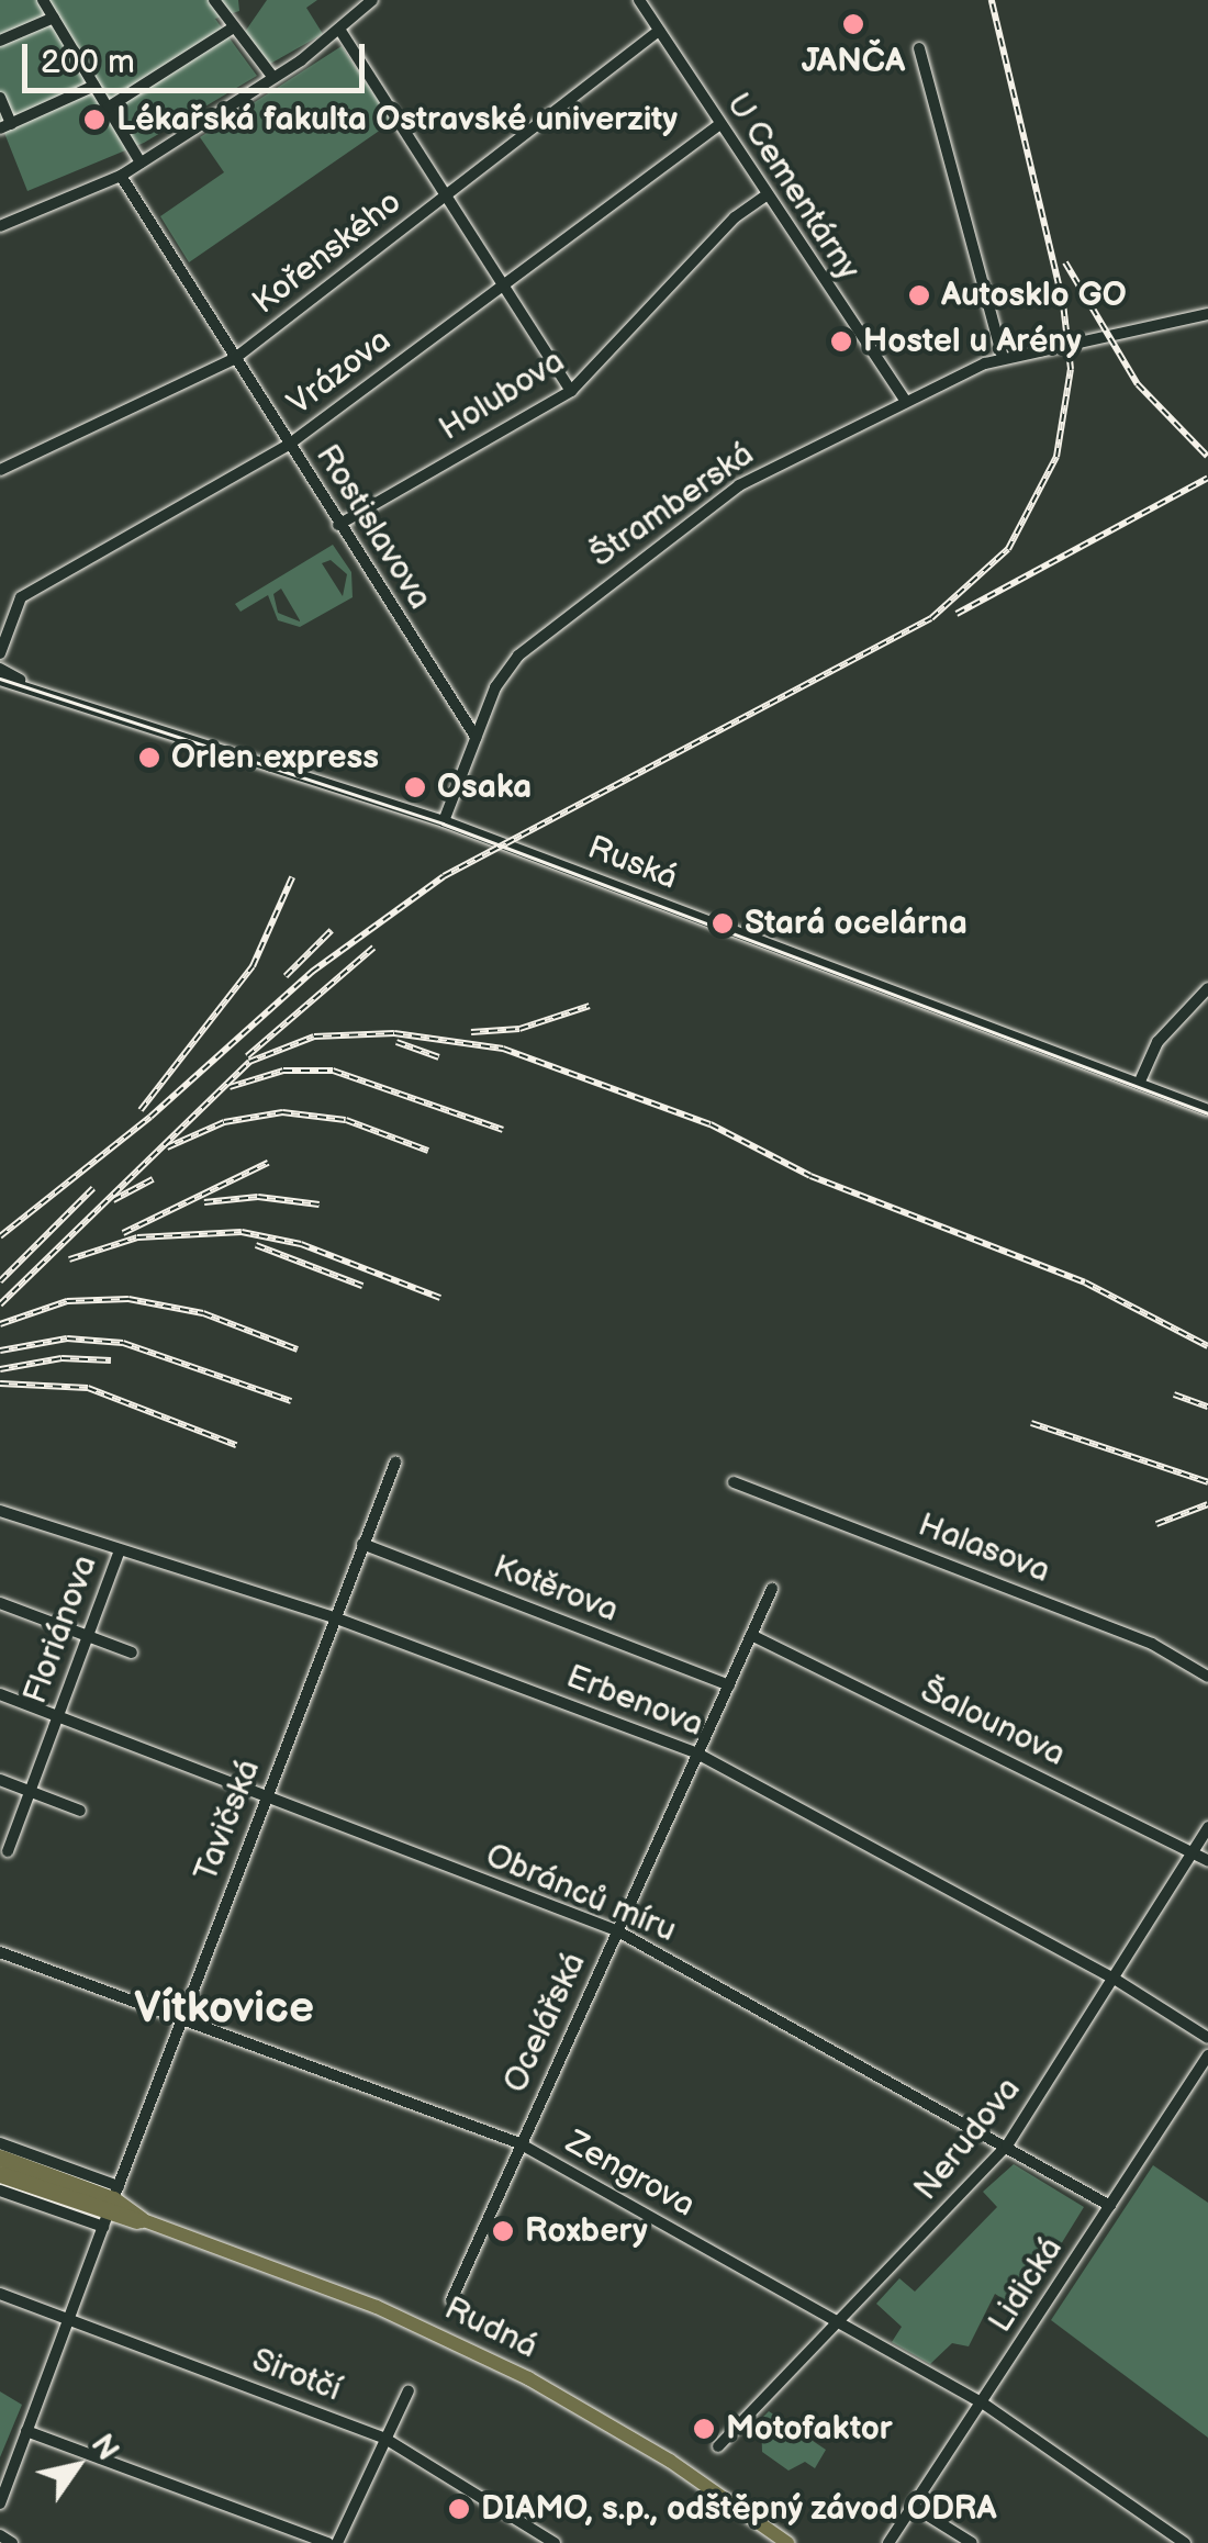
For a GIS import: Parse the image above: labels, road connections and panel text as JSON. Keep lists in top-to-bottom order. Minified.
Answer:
{"streets":{"highway":["Rudná"],"street":["U Cementárny","Kořenského","Vrázova","Holubova","Štramberská","Rostislavova","Ruská","Halasova","Kotěrova","Floriánova","Erbenova","Šalounova","Tavičská","Obránců míru","Ocelářská","Nerudova","Zengrova","Lidická","Sirotčí"]},"crossings":[["U Cementárny","Kořenského"],["U Cementárny","Vrázova"],["U Cementárny","Holubova"],["U Cementárny","Štramberská"],["Kořenského","Rostislavova"],["Vrázova","Rostislavova"],["Holubova","Rostislavova"],["Štramberská","Rostislavova"],["Štramberská","Ruská"],["Kotěrova","Tavičská"],["Kotěrova","Ocelářská"],["Floriánova","Erbenova"],["Floriánova","Obránců míru"],["Erbenova","Tavičská"],["Erbenova","Ocelářská"],["Erbenova","Nerudova"],["Šalounova","Ocelářská"],["Šalounova","Nerudova"],["Tavičská","Obránců míru"],["Tavičská","Zengrova"],["Tavičská","Rudná"],["Tavičská","Sirotčí"],["Obránců míru","Ocelářská"],["Obránců míru","Nerudova"],["Obránců míru","Lidická"],["Ocelářská","Zengrova"],["Nerudova","Zengrova"],["Zengrova","Lidická"]],"districts":["Vítkovice"],"places":["JANČA","Lékařská fakulta Ostravské univerzity","Autosklo GO","Hostel u Arény","Orlen express","Osaka","Stará ocelárna","Roxbery","Motofaktor","DIAMO, s.p., odštěpný závod ODRA"],"scale_bar":"200 m","north":"top right"}
